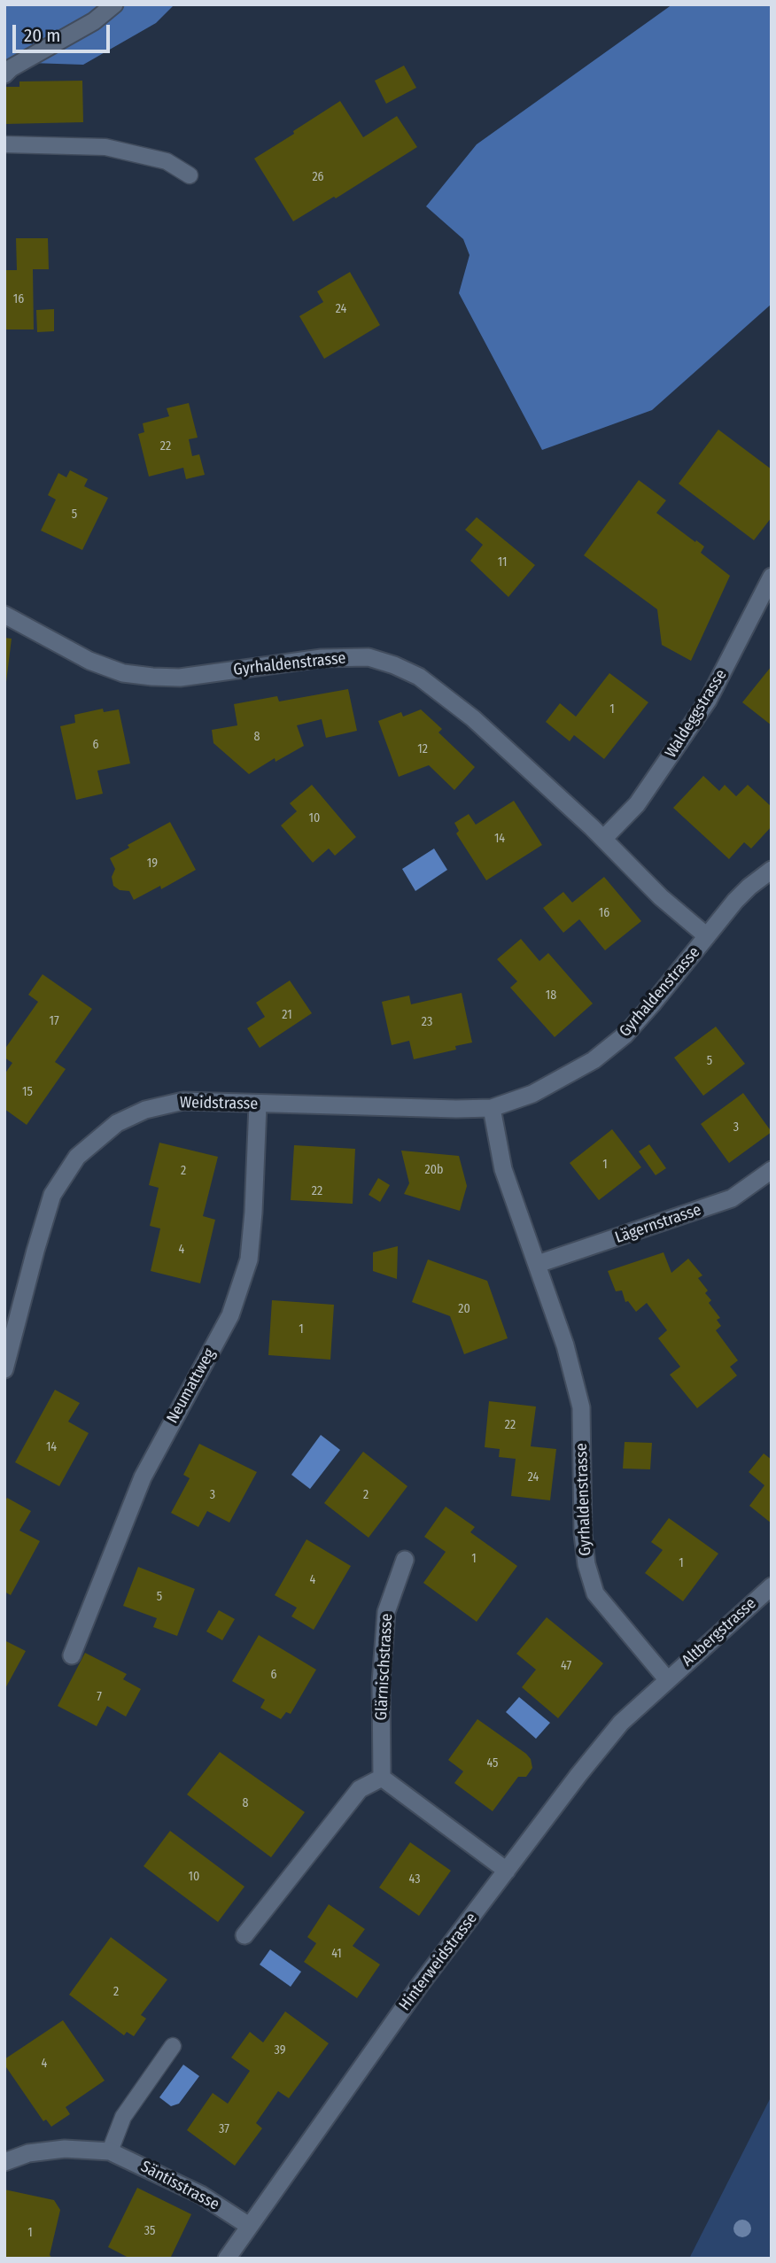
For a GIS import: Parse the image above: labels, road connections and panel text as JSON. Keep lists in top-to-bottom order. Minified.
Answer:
{"streets":{"street":["Gyrhaldenstrasse","Waldeggstrasse","Weidstrasse","Lägernstrasse","Neumattweg","Altbergstrasse","Glärnischstrasse","Hinterweidstrasse","Säntisstrasse"]},"crossings":[["Gyrhaldenstrasse","Waldeggstrasse"],["Gyrhaldenstrasse","Weidstrasse"],["Gyrhaldenstrasse","Lägernstrasse"],["Gyrhaldenstrasse","Altbergstrasse"],["Gyrhaldenstrasse","Hinterweidstrasse"],["Weidstrasse","Neumattweg"],["Altbergstrasse","Hinterweidstrasse"],["Hinterweidstrasse","Säntisstrasse"]],"house_numbers":["26","16","24","22","5","11","1","8","6","12","10","14","19","16","18","21","17","23","5","15","3","1","20b","2","22","4","20","1","22","14","24","3","2","1","1","4","5","47","6","7","45","8","10","43","41","2","39","4","37","35","1"],"scale_bar":"20 m"}
